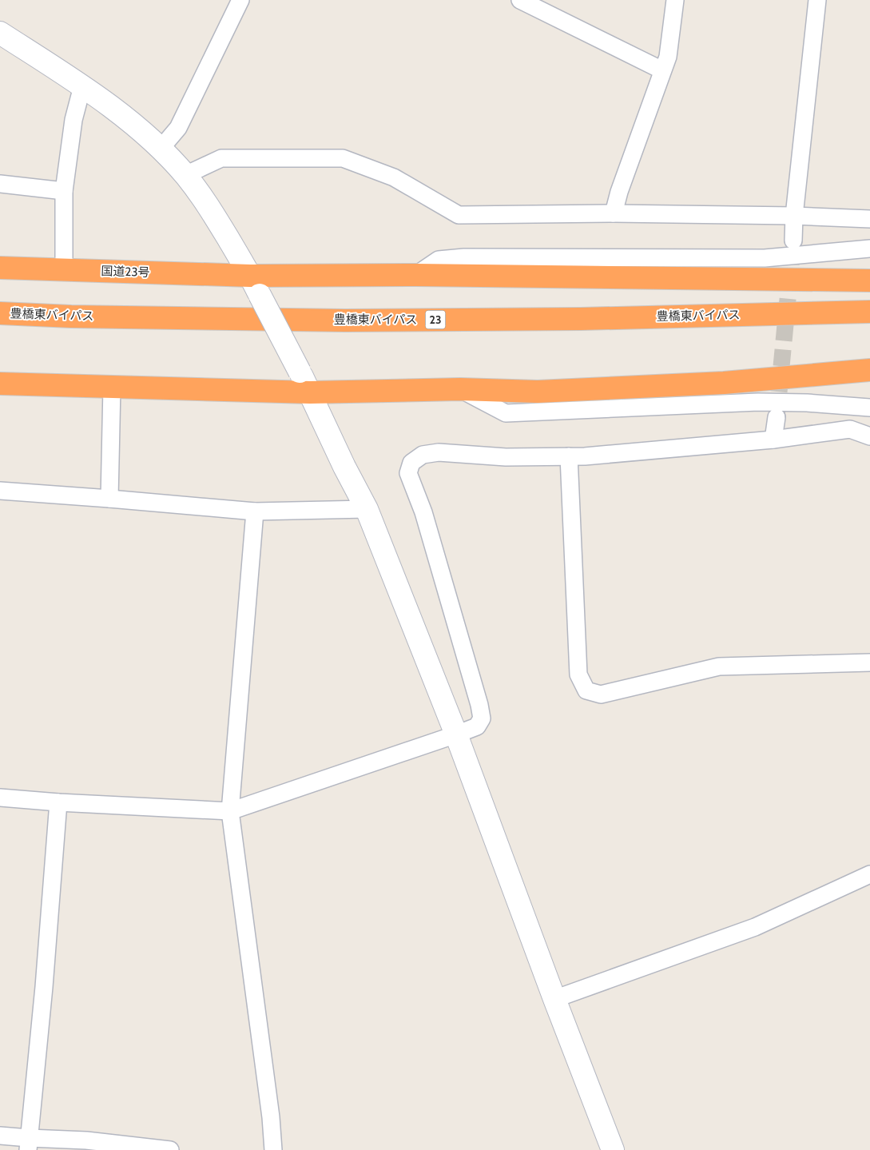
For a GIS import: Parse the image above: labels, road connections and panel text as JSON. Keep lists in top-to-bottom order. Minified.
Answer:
{"streets":{"highway":["国道23号","豊橋東バイパス","23"]}}
